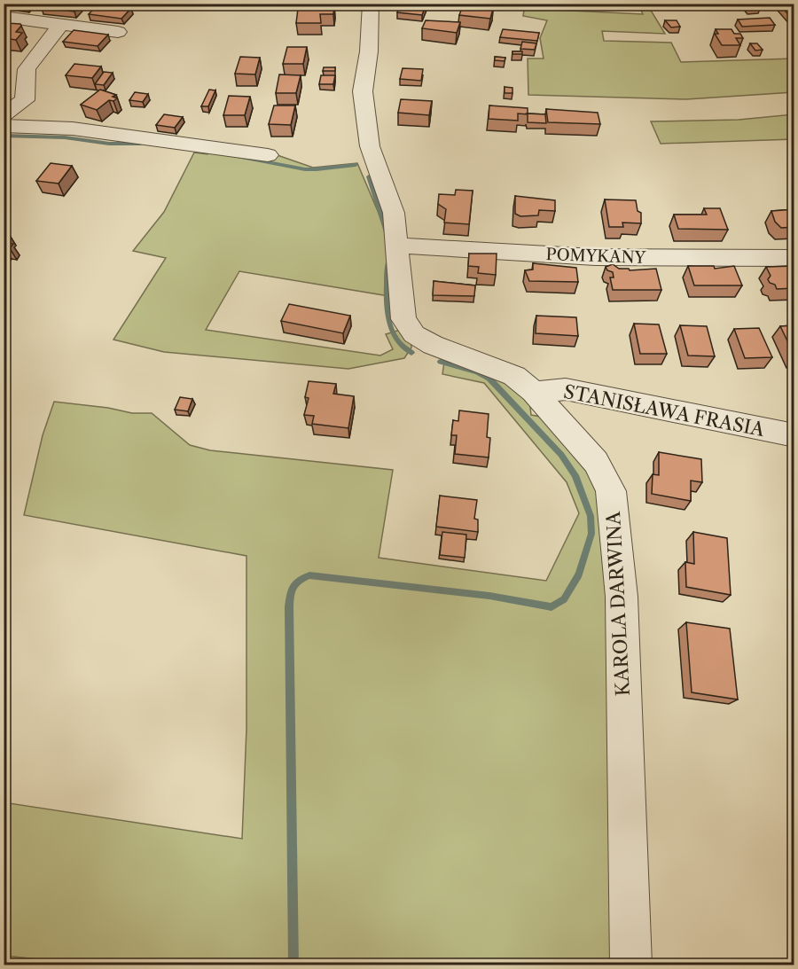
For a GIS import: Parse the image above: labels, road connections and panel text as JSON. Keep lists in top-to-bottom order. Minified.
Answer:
{"streets":{"street":["POMYKANY","STANISŁAWA FRASIA","KAROLA DARWINA"]},"crossings":[["POMYKANY","KAROLA DARWINA"],["STANISŁAWA FRASIA","KAROLA DARWINA"]]}
